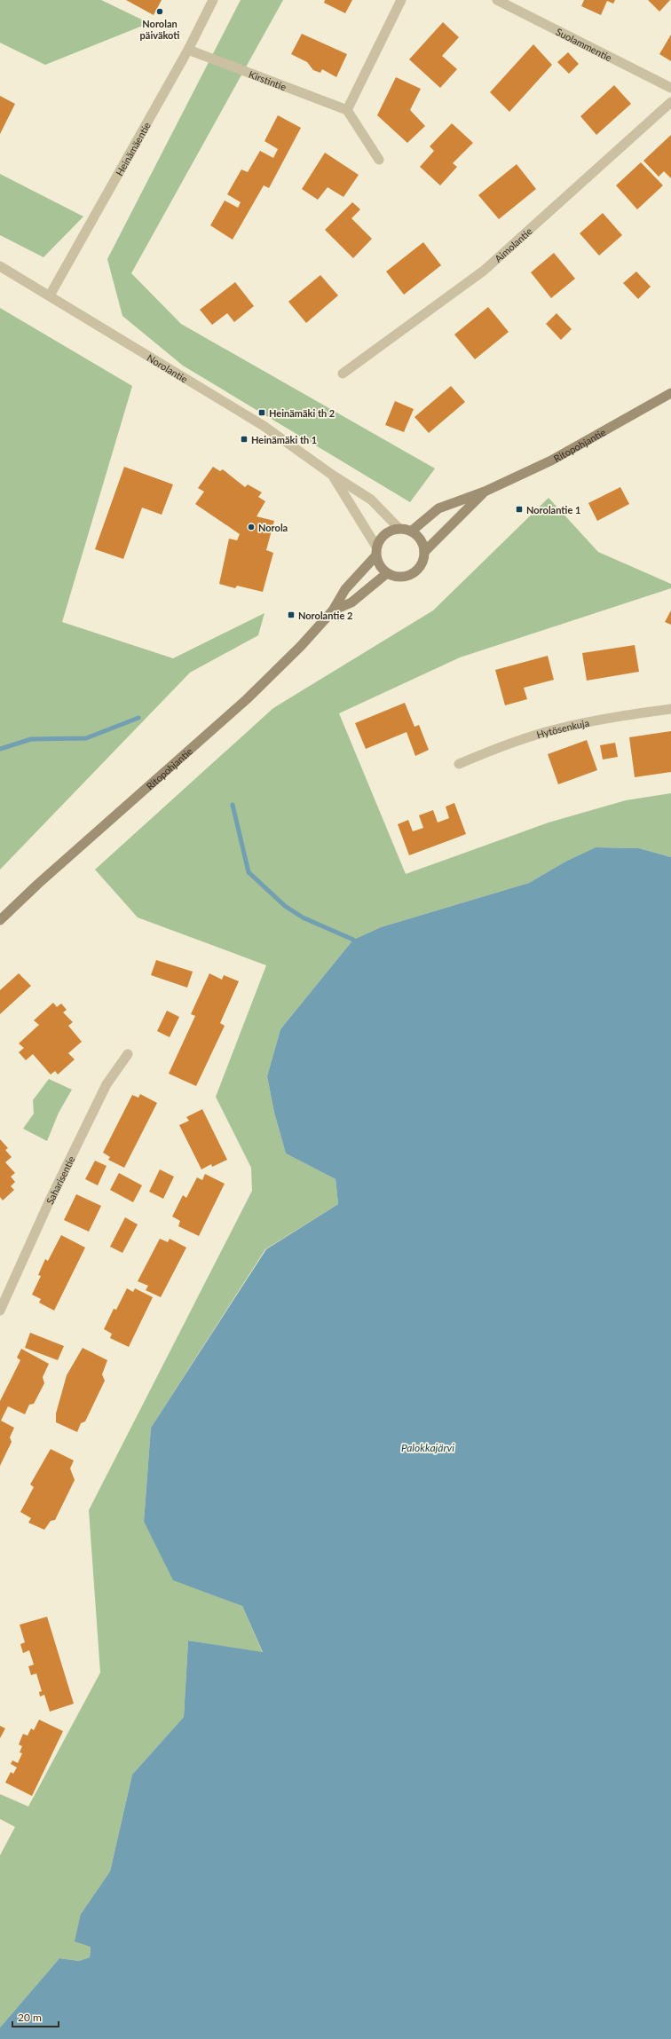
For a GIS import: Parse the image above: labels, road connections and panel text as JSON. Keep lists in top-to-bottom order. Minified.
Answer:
{"streets":{"main road":["Ritopohjantie"],"street":["Suolammentie","Kirstintie","Heinämäentie","Aimolantie","Norolantie","Hytösenkuja","Saharisentie"]},"crossings":[["Kirstintie","Heinämäentie"],["Heinämäentie","Norolantie"],["Norolantie","Ritopohjantie"]],"water":["Palokkajärvi"],"places":{"other":["Norolan päiväkoti","Norola"],"transit":["Heinämäki th 2","Heinämäki th 1","Norolantie 1","Norolantie 2"]},"scale_bar":"20 m"}
